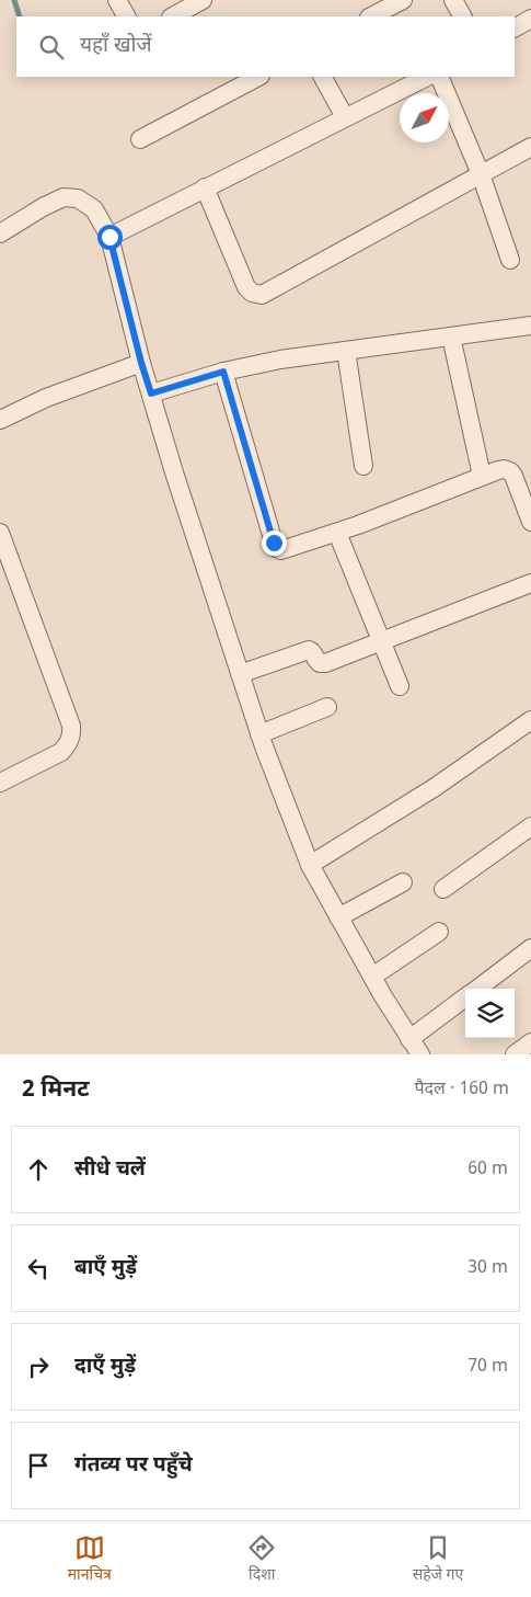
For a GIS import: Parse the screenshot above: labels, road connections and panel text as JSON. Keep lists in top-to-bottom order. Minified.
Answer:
{"north":"top right","page":{"search":"यहाँ खोजें","heading":["2 मिनट","पैदल · 160 m"],"list":[["सीधे चलें","60 m"],["बाएँ मुड़ें","30 m"],["दाएँ मुड़ें","70 m"],"गंतव्य पर पहुँचे"],"nav":["मानचित्र","दिशा","सहेजे गए"]}}
